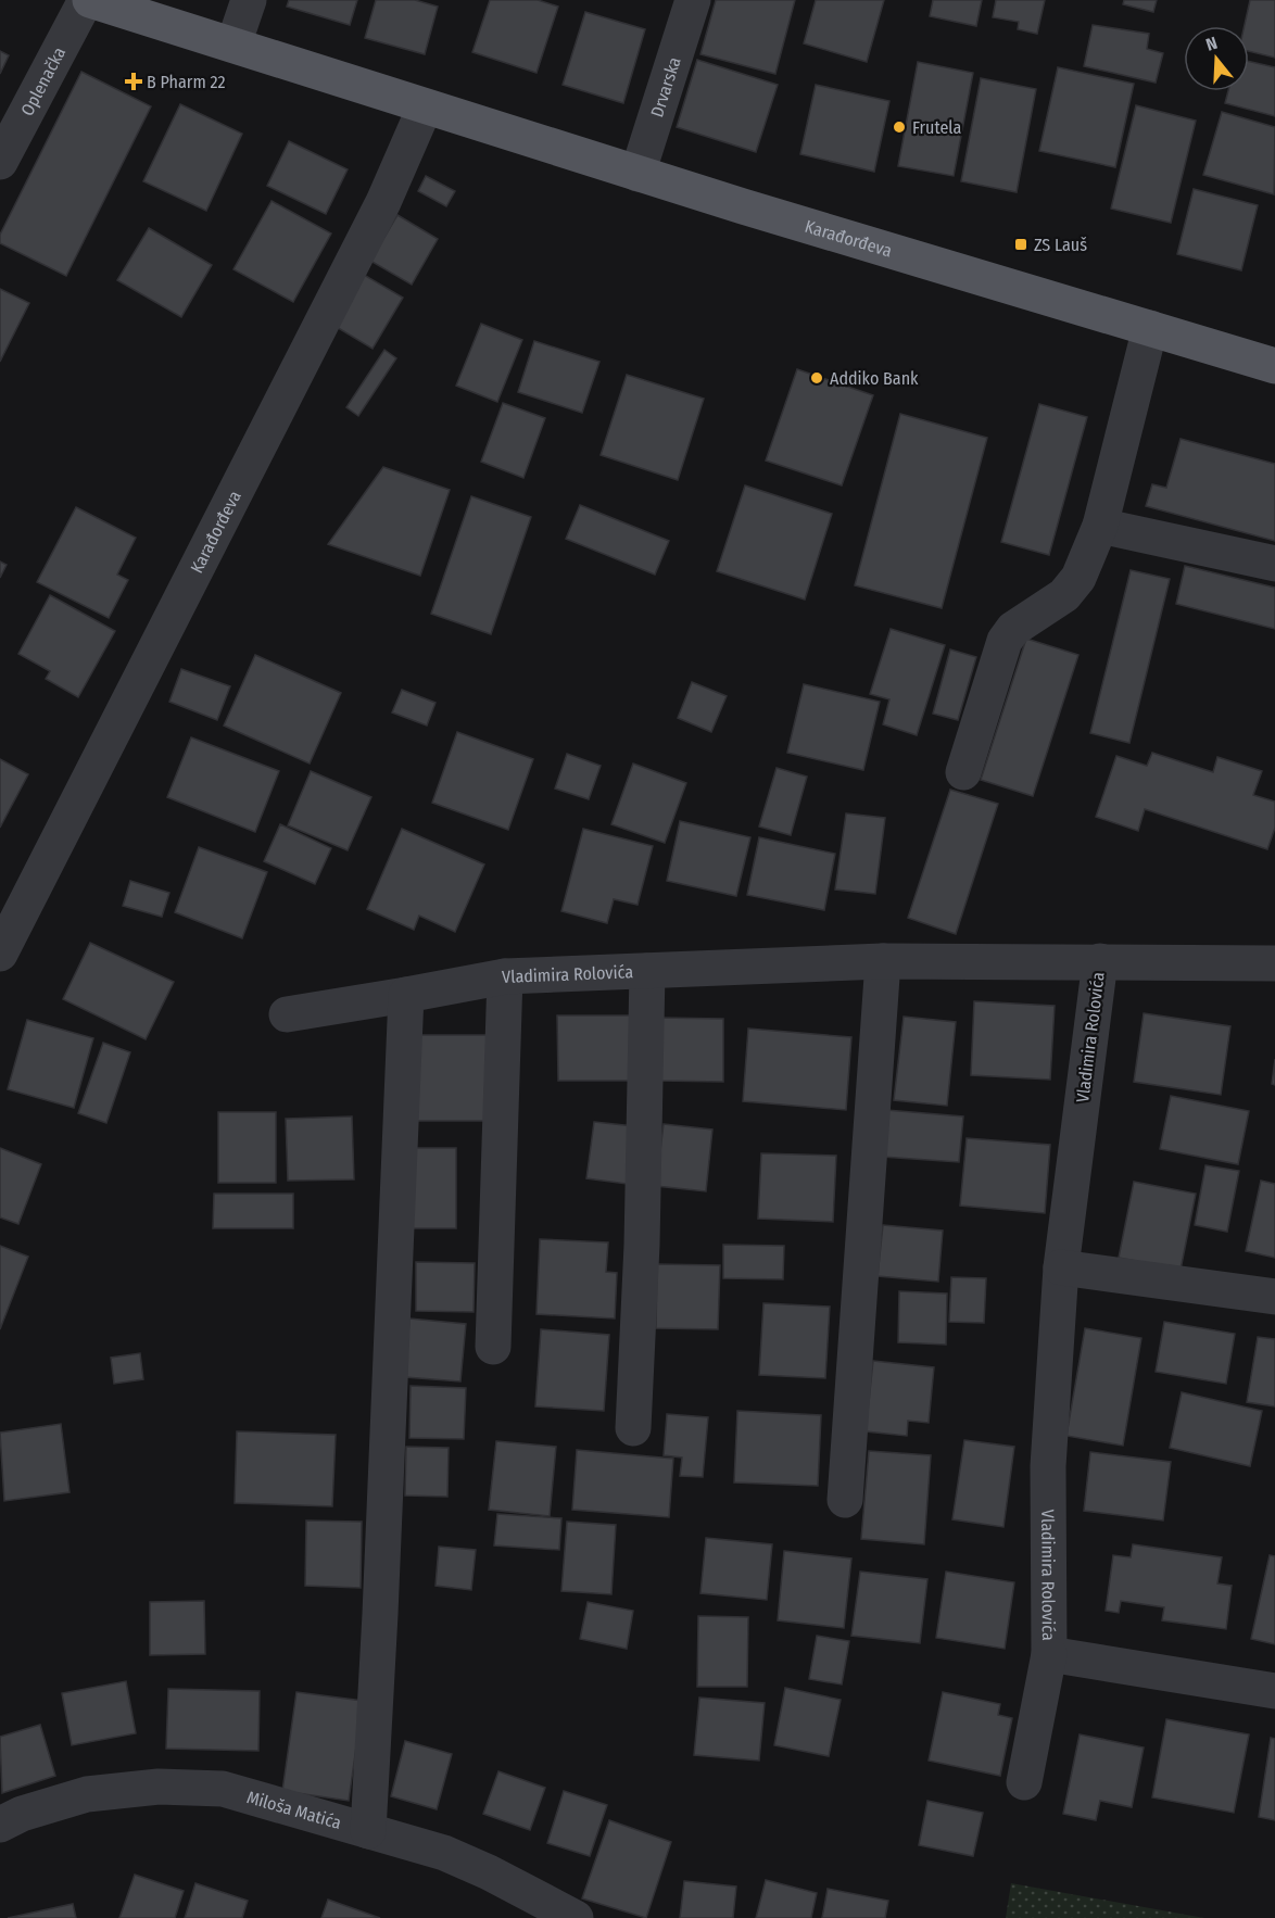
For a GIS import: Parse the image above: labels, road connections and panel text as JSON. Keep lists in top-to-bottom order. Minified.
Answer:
{"streets":{"main road":["Karađorđeva"],"street":["Oplenačka","Drvarska","Vladimira Rolovića","Miloša Matića"]},"crossings":[["Oplenačka","Karađorđeva"],["Drvarska","Karađorđeva"]],"places":{"health":["B Pharm 22"],"other":["Frutela","Addiko Bank"],"transit":["ZS Lauš"]},"north":"top"}
